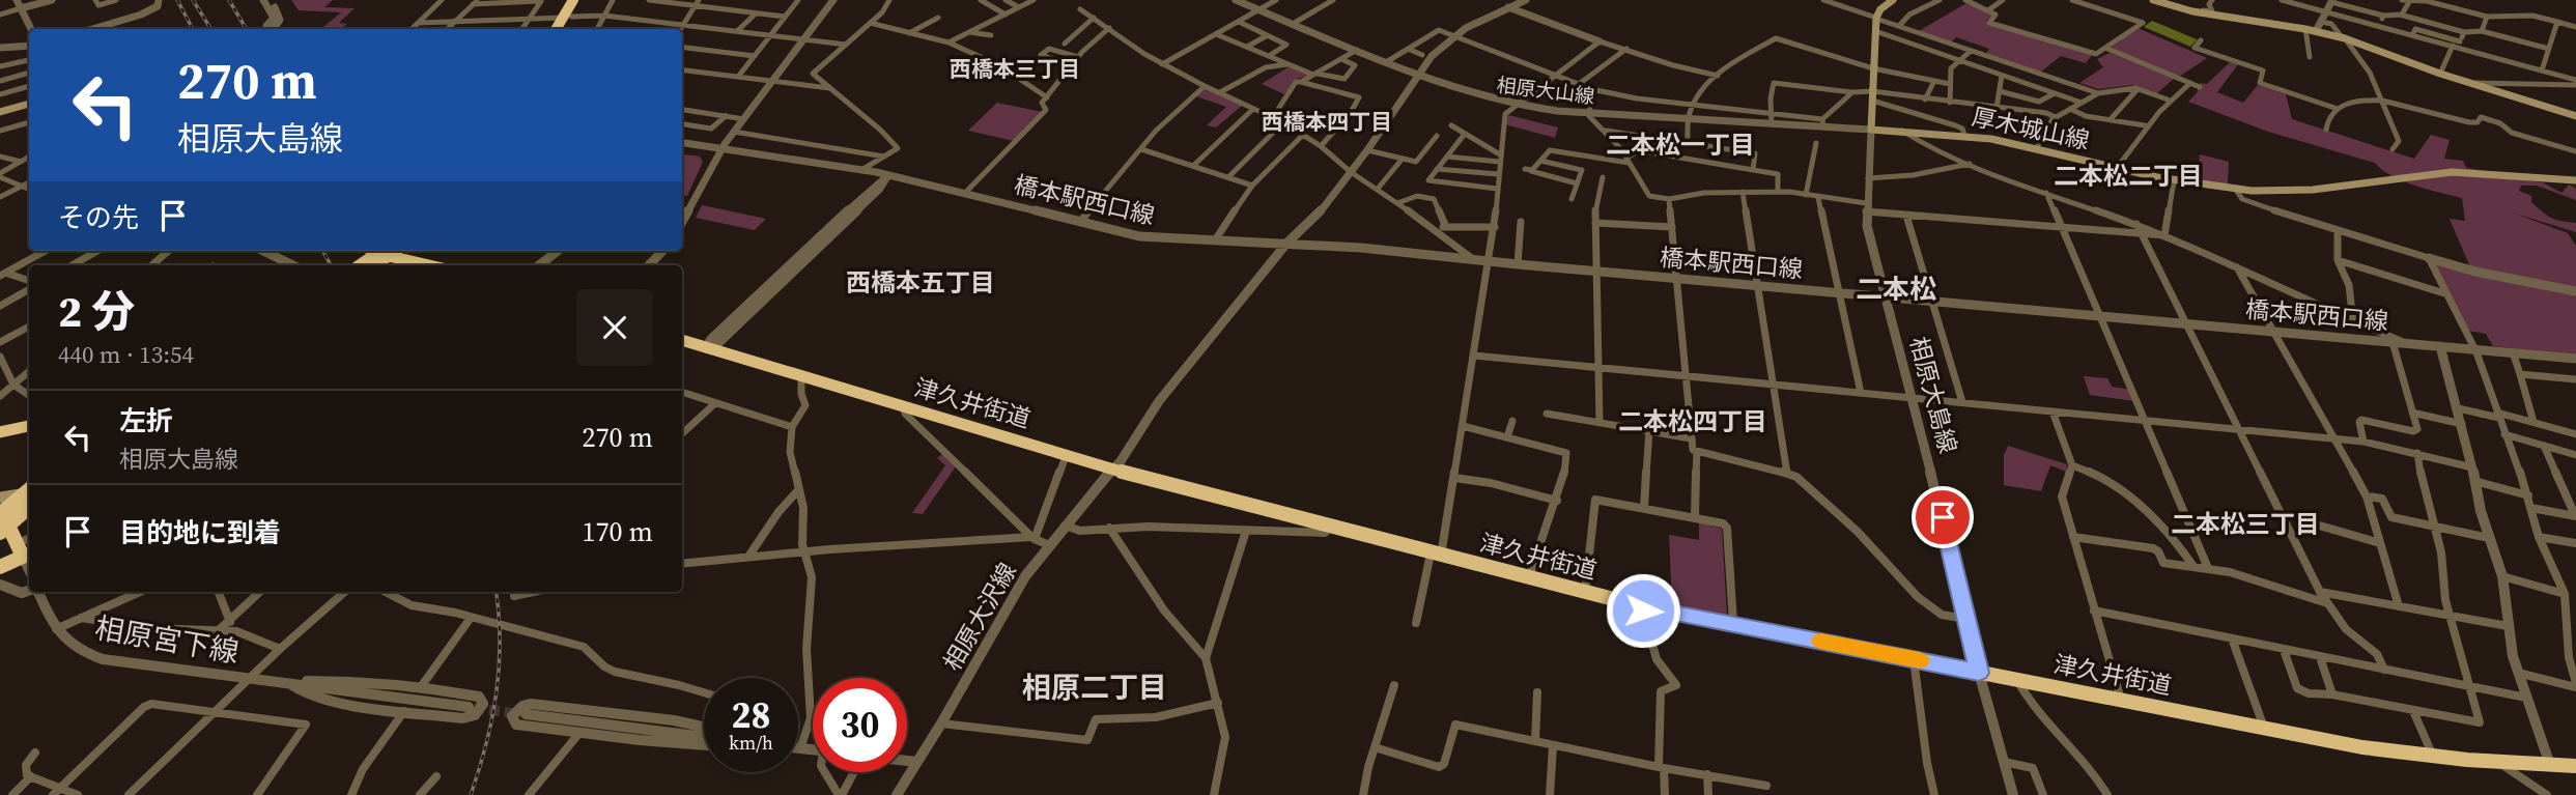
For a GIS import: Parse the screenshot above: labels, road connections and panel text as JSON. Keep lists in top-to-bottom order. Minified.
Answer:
{"streets":{"highway":["津久井街道"],"main road":["厚木城山線"],"street":["相原大山線","橋本駅西口線","相原大島線","相原大沢線","相原宮下線"]},"crossings":[["相原大山線","厚木城山線"],["相原大山線","相原大島線"],["厚木城山線","相原大島線"],["橋本駅西口線","相原大島線"],["橋本駅西口線","相原大沢線"],["相原大島線","津久井街道"],["津久井街道","相原大沢線"]],"districts":["西橋本三丁目","西橋本四丁目","二本松一丁目","二本松二丁目","西橋本五丁目","二本松","二本松四丁目","二本松三丁目","相原二丁目"],"page":{"turn":["270 m","相原大島線"],"then":"その先","heading":["2 分","440 m · 13:54"],"list":[{"name":"左折","note":"相原大島線","value":"270 m"},{"name":"目的地に到着","value":"170 m"}],"speed":"28 km/h","limit":"30"}}
